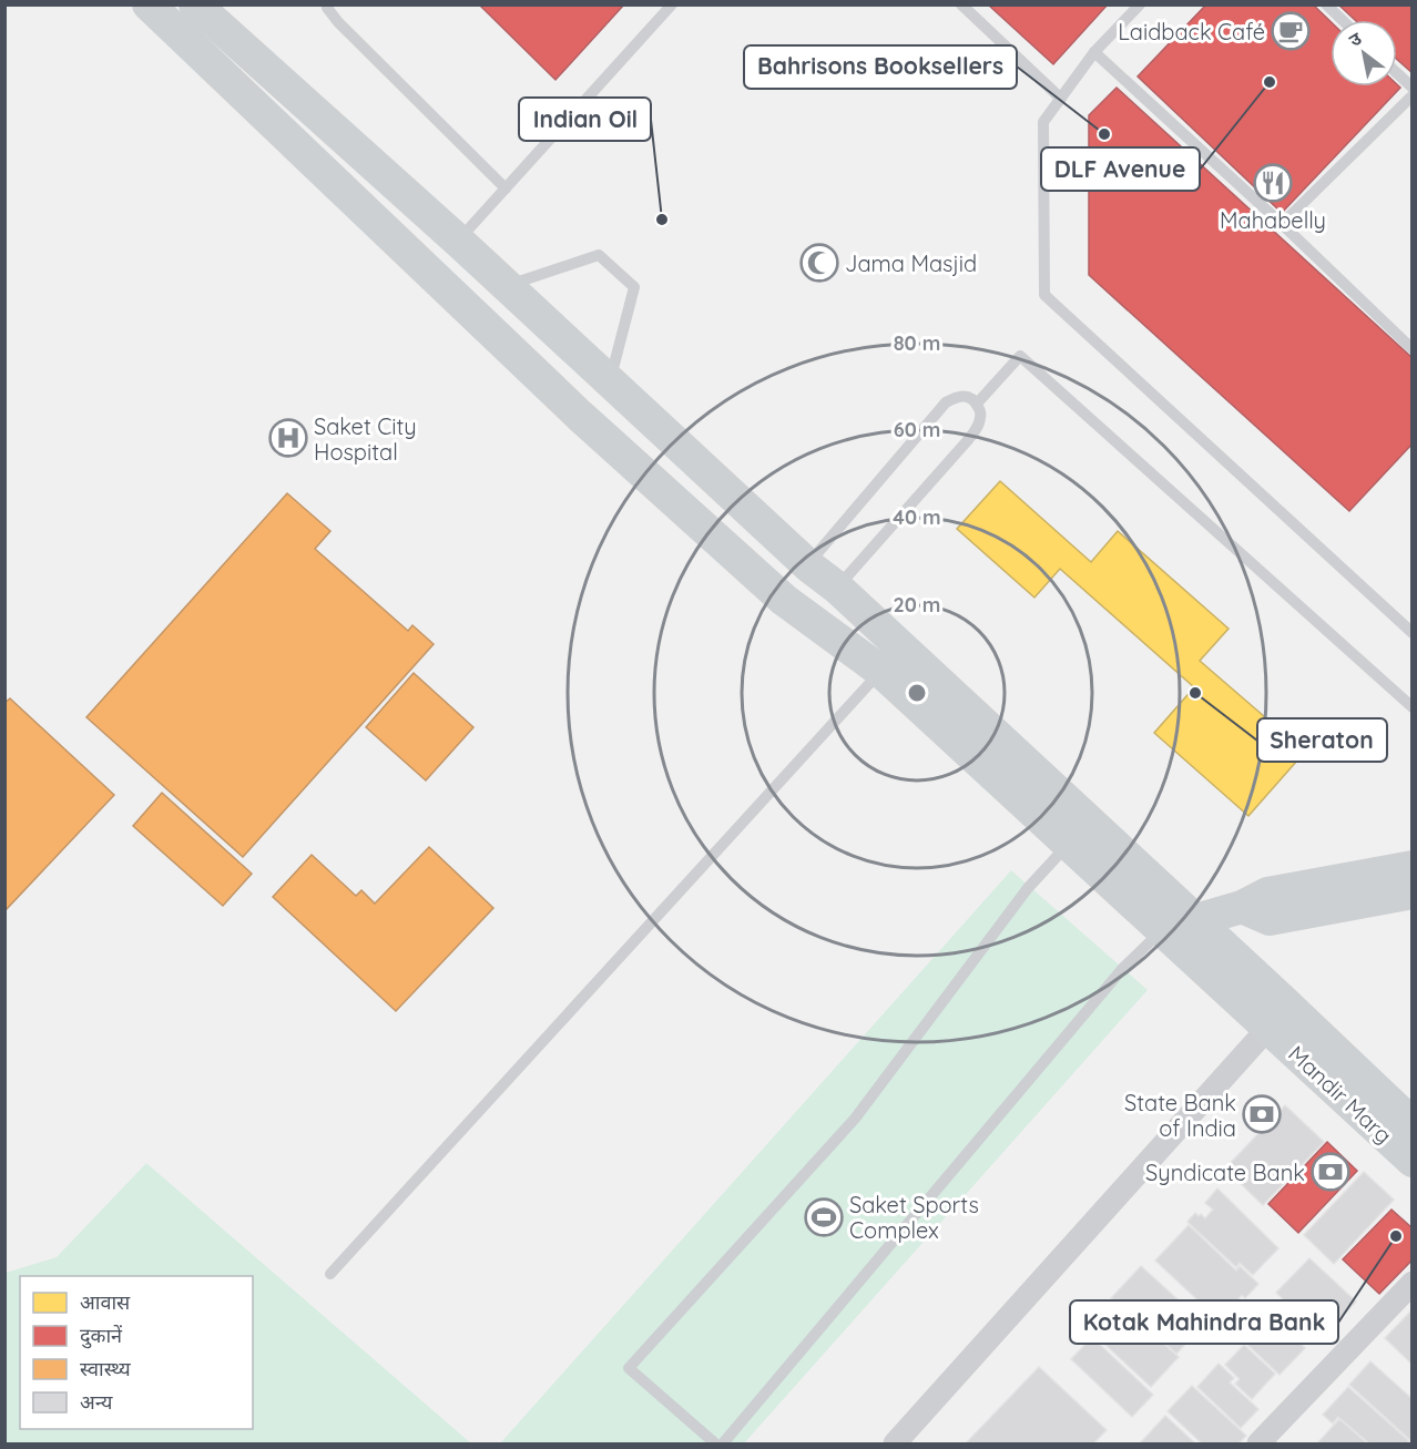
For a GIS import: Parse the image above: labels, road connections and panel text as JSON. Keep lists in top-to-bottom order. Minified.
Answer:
{"streets":{"main road":["Mandir Marg"]},"places":{"cafe":["Laidback Café"],"other":["DLF Avenue","Bahrisons Booksellers","Indian Oil","Sheraton","Kotak Mahindra Bank"],"restaurant":["Mahabelly"],"mosque":["Jama Masjid"],"hospital":["Saket City Hospital"],"bank":["State Bank of India","Syndicate Bank"],"sports":["Saket Sports Complex"]},"legend":["आवास","दुकानें","स्वास्थ्य","अन्य"],"north":"top left","rings":["80 m","60 m","40 m","20 m"]}
